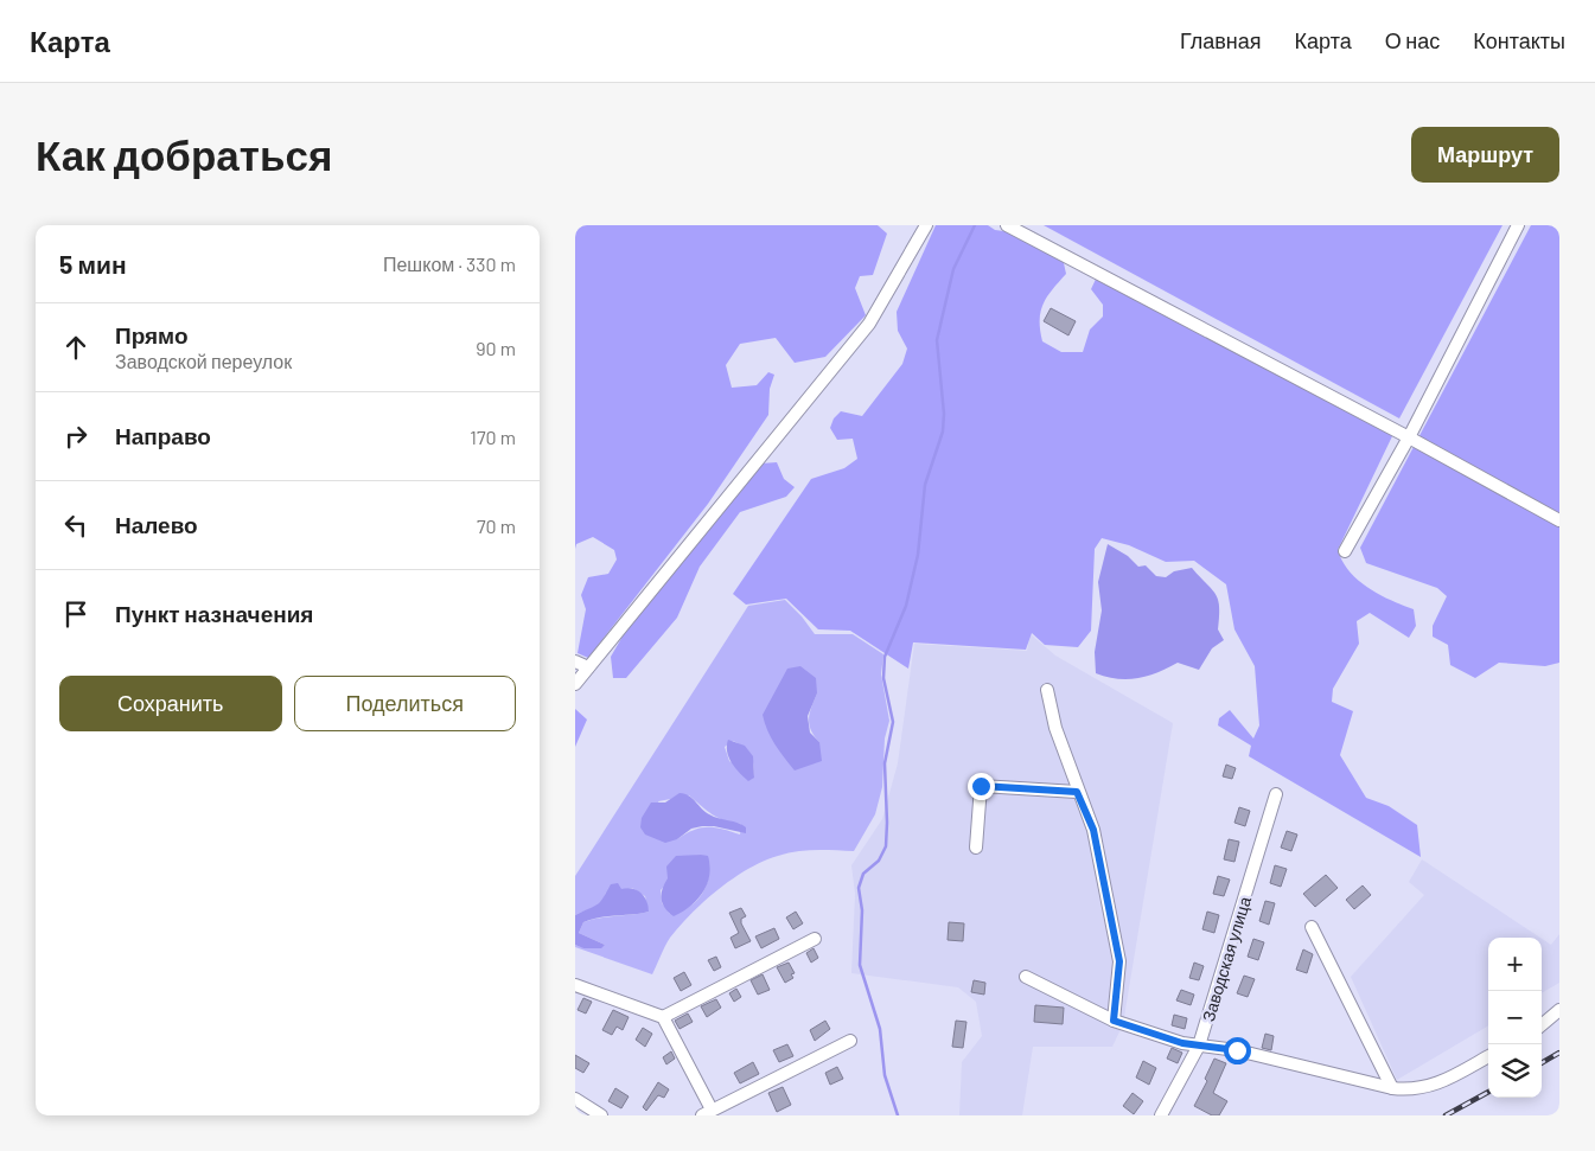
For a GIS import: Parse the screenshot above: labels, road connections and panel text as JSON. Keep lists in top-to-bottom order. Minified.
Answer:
{"streets":{"street":["Заводская улица"]},"page":{"header":"Карта","nav":["Главная","Карта","О нас","Контакты"],"buttons":["Маршрут",["Сохранить","Поделиться"]],"title":"Как добраться","heading":["5 мин","Пешком · 330 m"],"list":[["Прямо","Заводской переулок","90 m"],["Направо","170 m"],["Налево","70 m"],"Пункт назначения"],"map_buttons":["+","−"]}}
